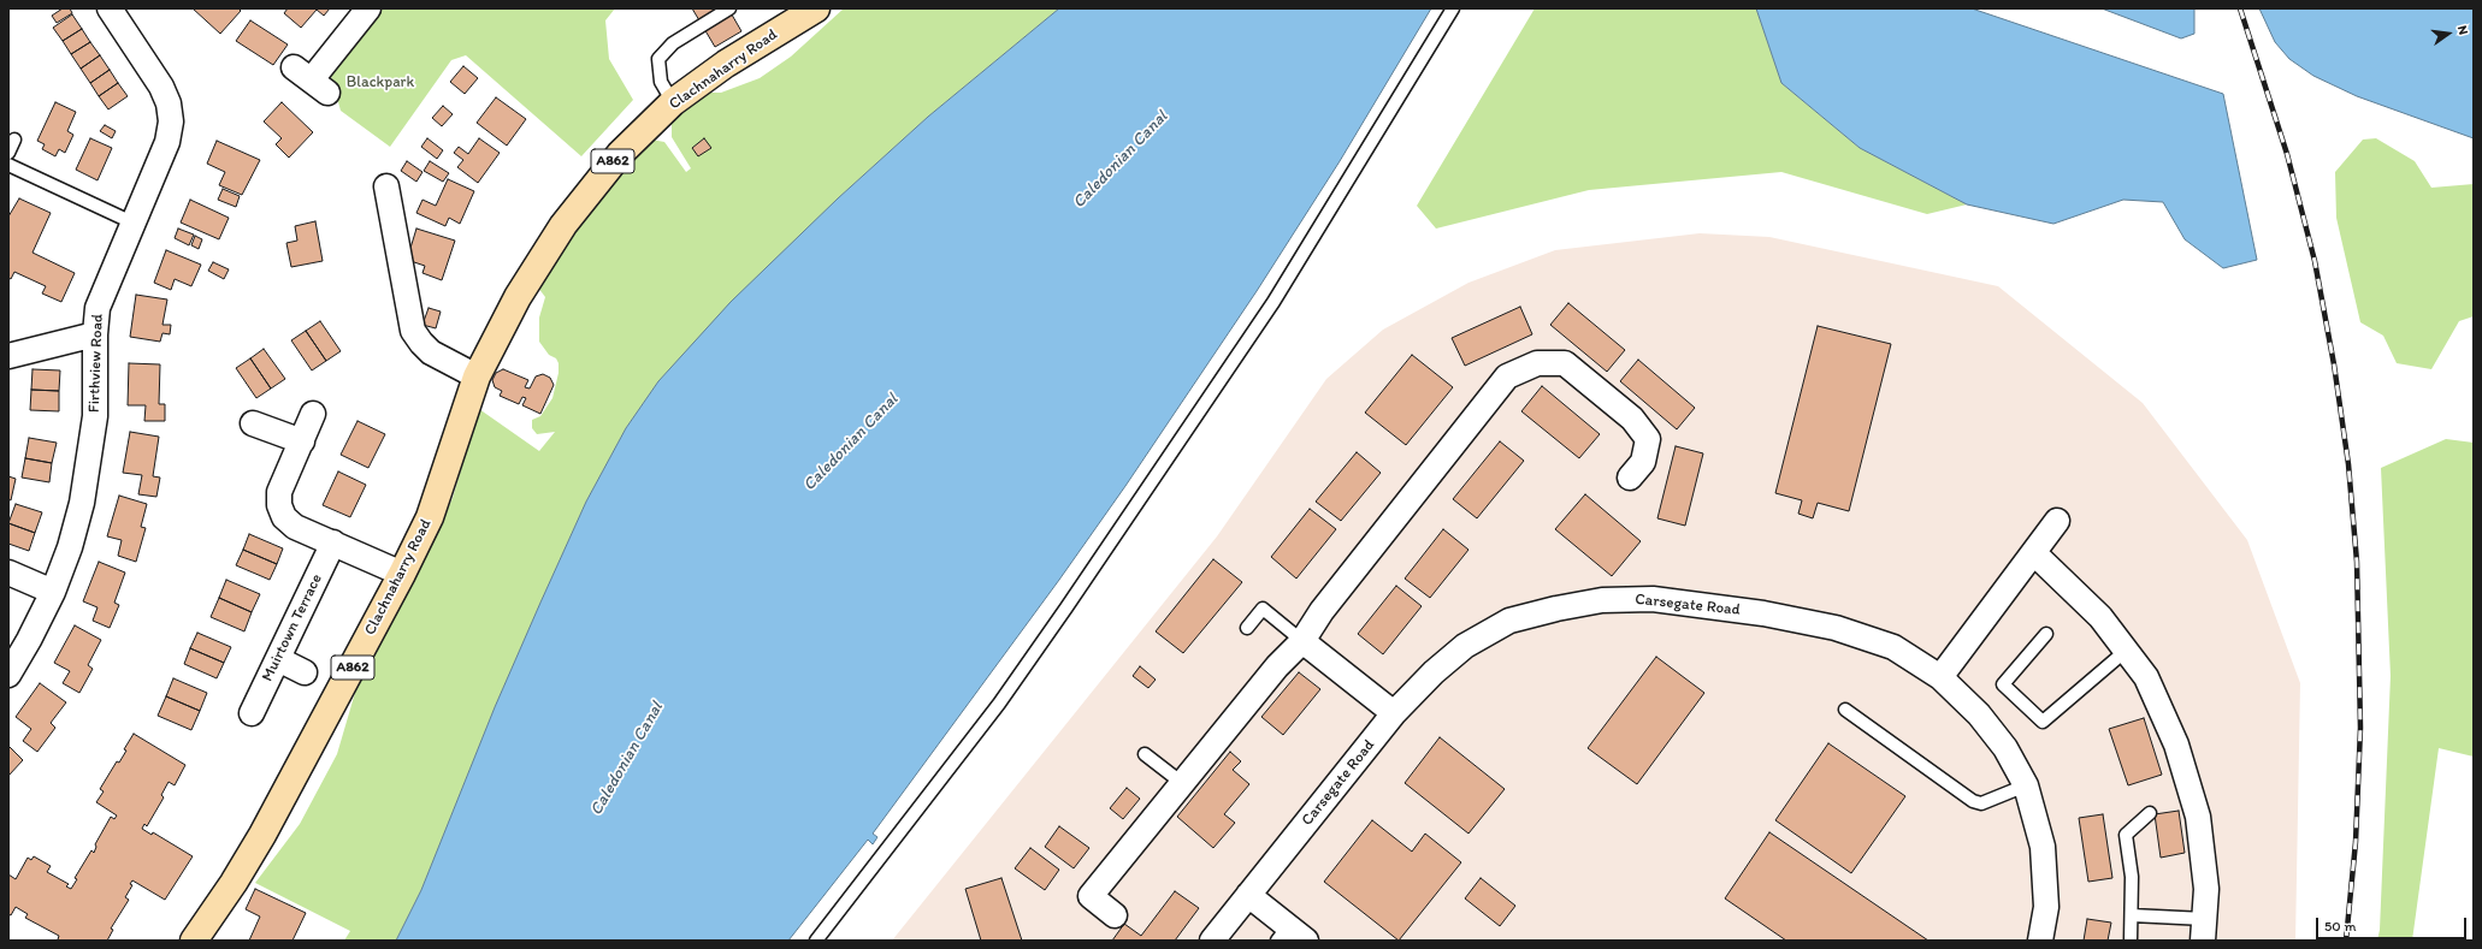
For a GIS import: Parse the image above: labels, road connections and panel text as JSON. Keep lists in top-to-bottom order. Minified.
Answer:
{"streets":{"main road":["Clachnaharry Road","A862"],"street":["Firthview Road","Carsegate Road","Muirtown Terrace"]},"water":["Caledonian Canal"],"parks":["Blackpark"],"scale_bar":"50 m","north":"right"}
